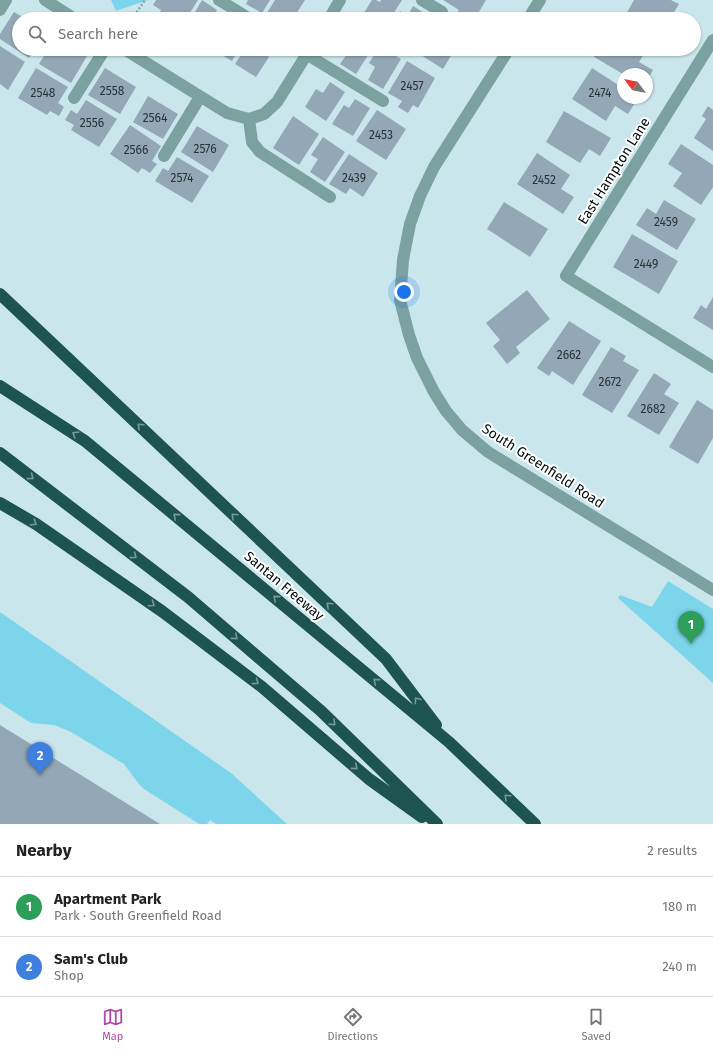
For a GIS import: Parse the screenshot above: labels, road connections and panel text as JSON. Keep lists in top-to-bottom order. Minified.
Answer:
{"streets":{"highway":["Santan Freeway"],"street":["East Hampton Lane","South Greenfield Road"]},"house_numbers":["2457","2558","2548","2474","2564","2556","2453","2576","2566","2574","2439","2452","2459","2449","2662","2672","2682"],"north":"top left","page":{"search":"Search here","pins":["1","2"],"heading":["Nearby","2 results"],"list":[{"mark":"1","name":"Apartment Park","note":"Park · South Greenfield Road","value":"180 m"},{"mark":"2","name":"Sam's Club","note":"Shop","value":"240 m"}],"nav":["Map","Directions","Saved"]}}
